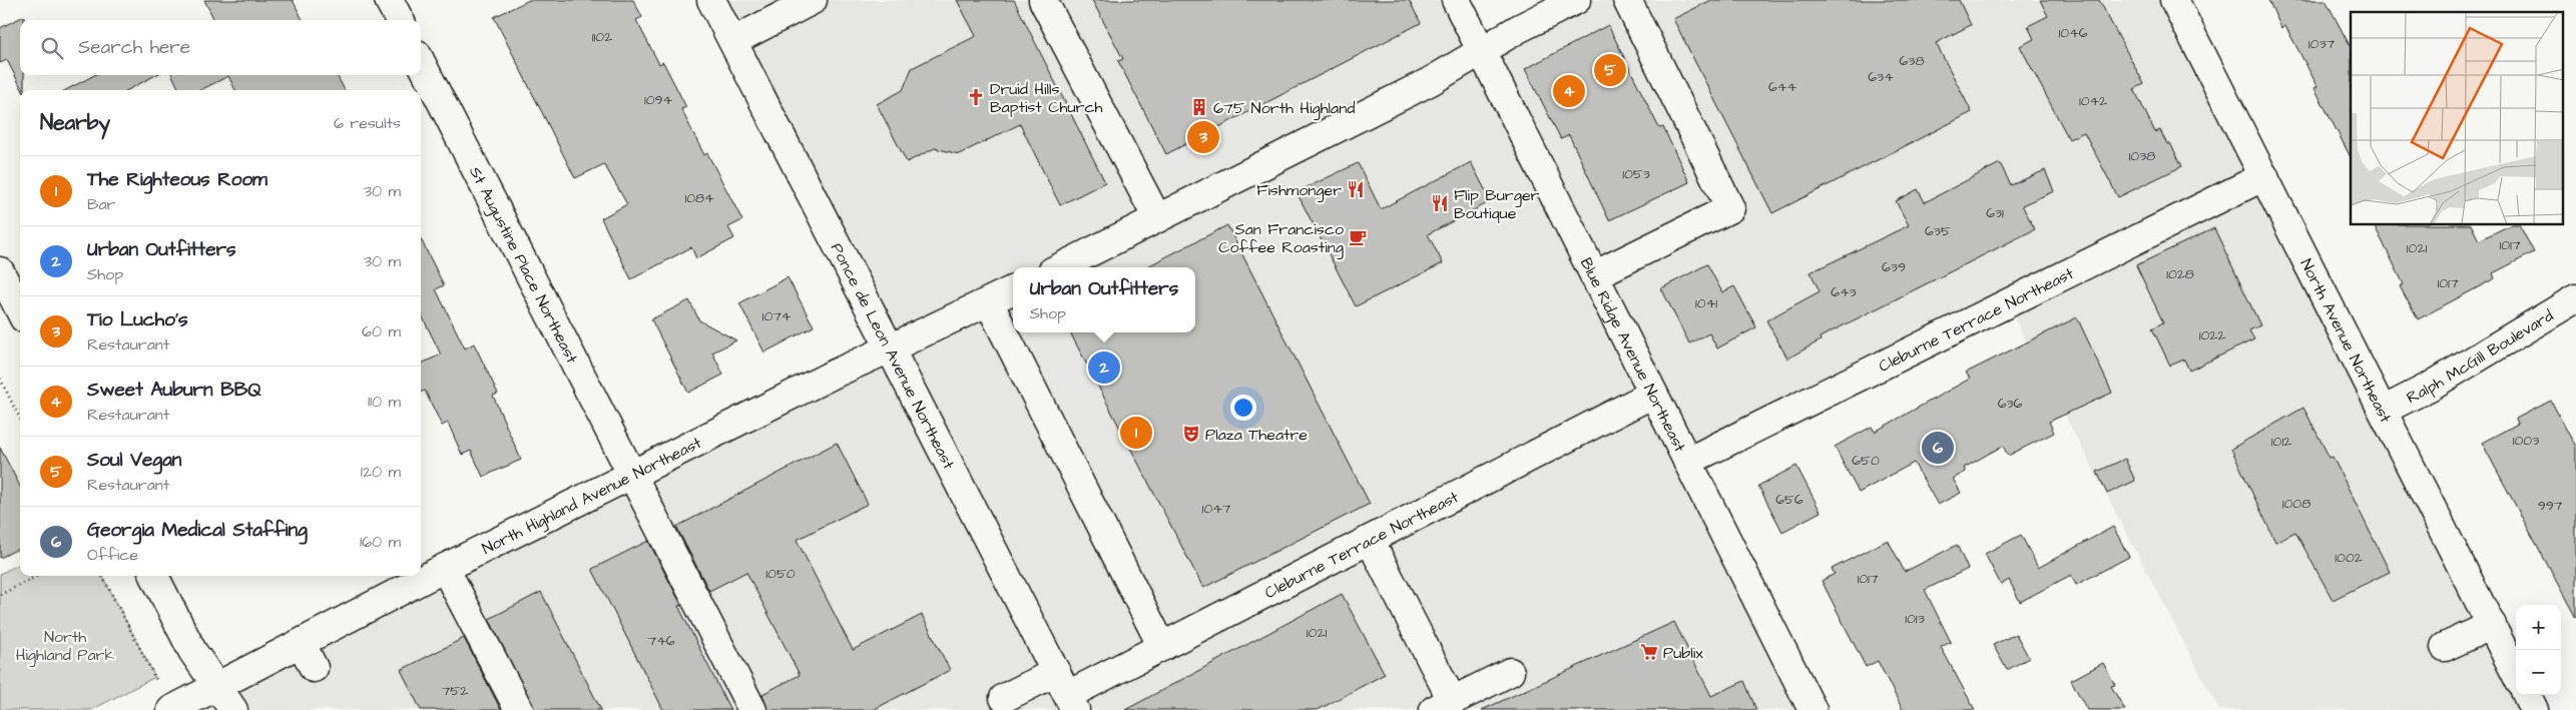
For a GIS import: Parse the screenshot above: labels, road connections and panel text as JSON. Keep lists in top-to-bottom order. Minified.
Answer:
{"streets":{"main road":["St Augustine Place Northeast","Cleburne Terrace Northeast","North Avenue Northeast","Ponce de Leon Avenue Northeast","Blue Ridge Avenue Northeast","Ralph McGill Boulevard","North Highland Avenue Northeast"]},"crossings":[["St Augustine Place Northeast","North Highland Avenue Northeast"],["Cleburne Terrace Northeast","North Avenue Northeast"],["Cleburne Terrace Northeast","Ponce de Leon Avenue Northeast"],["Cleburne Terrace Northeast","Blue Ridge Avenue Northeast"],["North Avenue Northeast","Ralph McGill Boulevard"],["Ponce de Leon Avenue Northeast","North Highland Avenue Northeast"]],"parks":["North Highland Park"],"places":{"church":["Druid Hills Baptist Church"],"building":["675 North Highland"],"restaurant":["Fishmonger","Flip Burger Boutique"],"cafe":["San Francisco Coffee Roasting"],"theatre":["Plaza Theatre"],"supermarket":["Publix"]},"house_numbers":["1046","1102","1037","638","634","644","1094","1042","1038","1053","1084","631","635","1017","1021","639","1028","1017","643","1041","1074","1022","636","1003","1012","650","656","1008","997","1047","1002","1050","1017","1013","1021","746","752"],"page":{"search":"Search here","pins":["5","4","3","2","1","6"],"heading":["Nearby","6 results"],"list":[{"mark":"1","name":"The Righteous Room","note":"Bar","value":"30 m"},{"mark":"2","name":"Urban Outfitters","note":"Shop","value":"30 m"},{"mark":"3","name":"Tio Lucho's","note":"Restaurant","value":"60 m"},{"mark":"4","name":"Sweet Auburn BBQ","note":"Restaurant","value":"110 m"},{"mark":"5","name":"Soul Vegan","note":"Restaurant","value":"120 m"},{"mark":"6","name":"Georgia Medical Staffing","note":"Office","value":"160 m"}],"popup":["Urban Outfitters","Shop"],"map_buttons":["+","−"]}}
